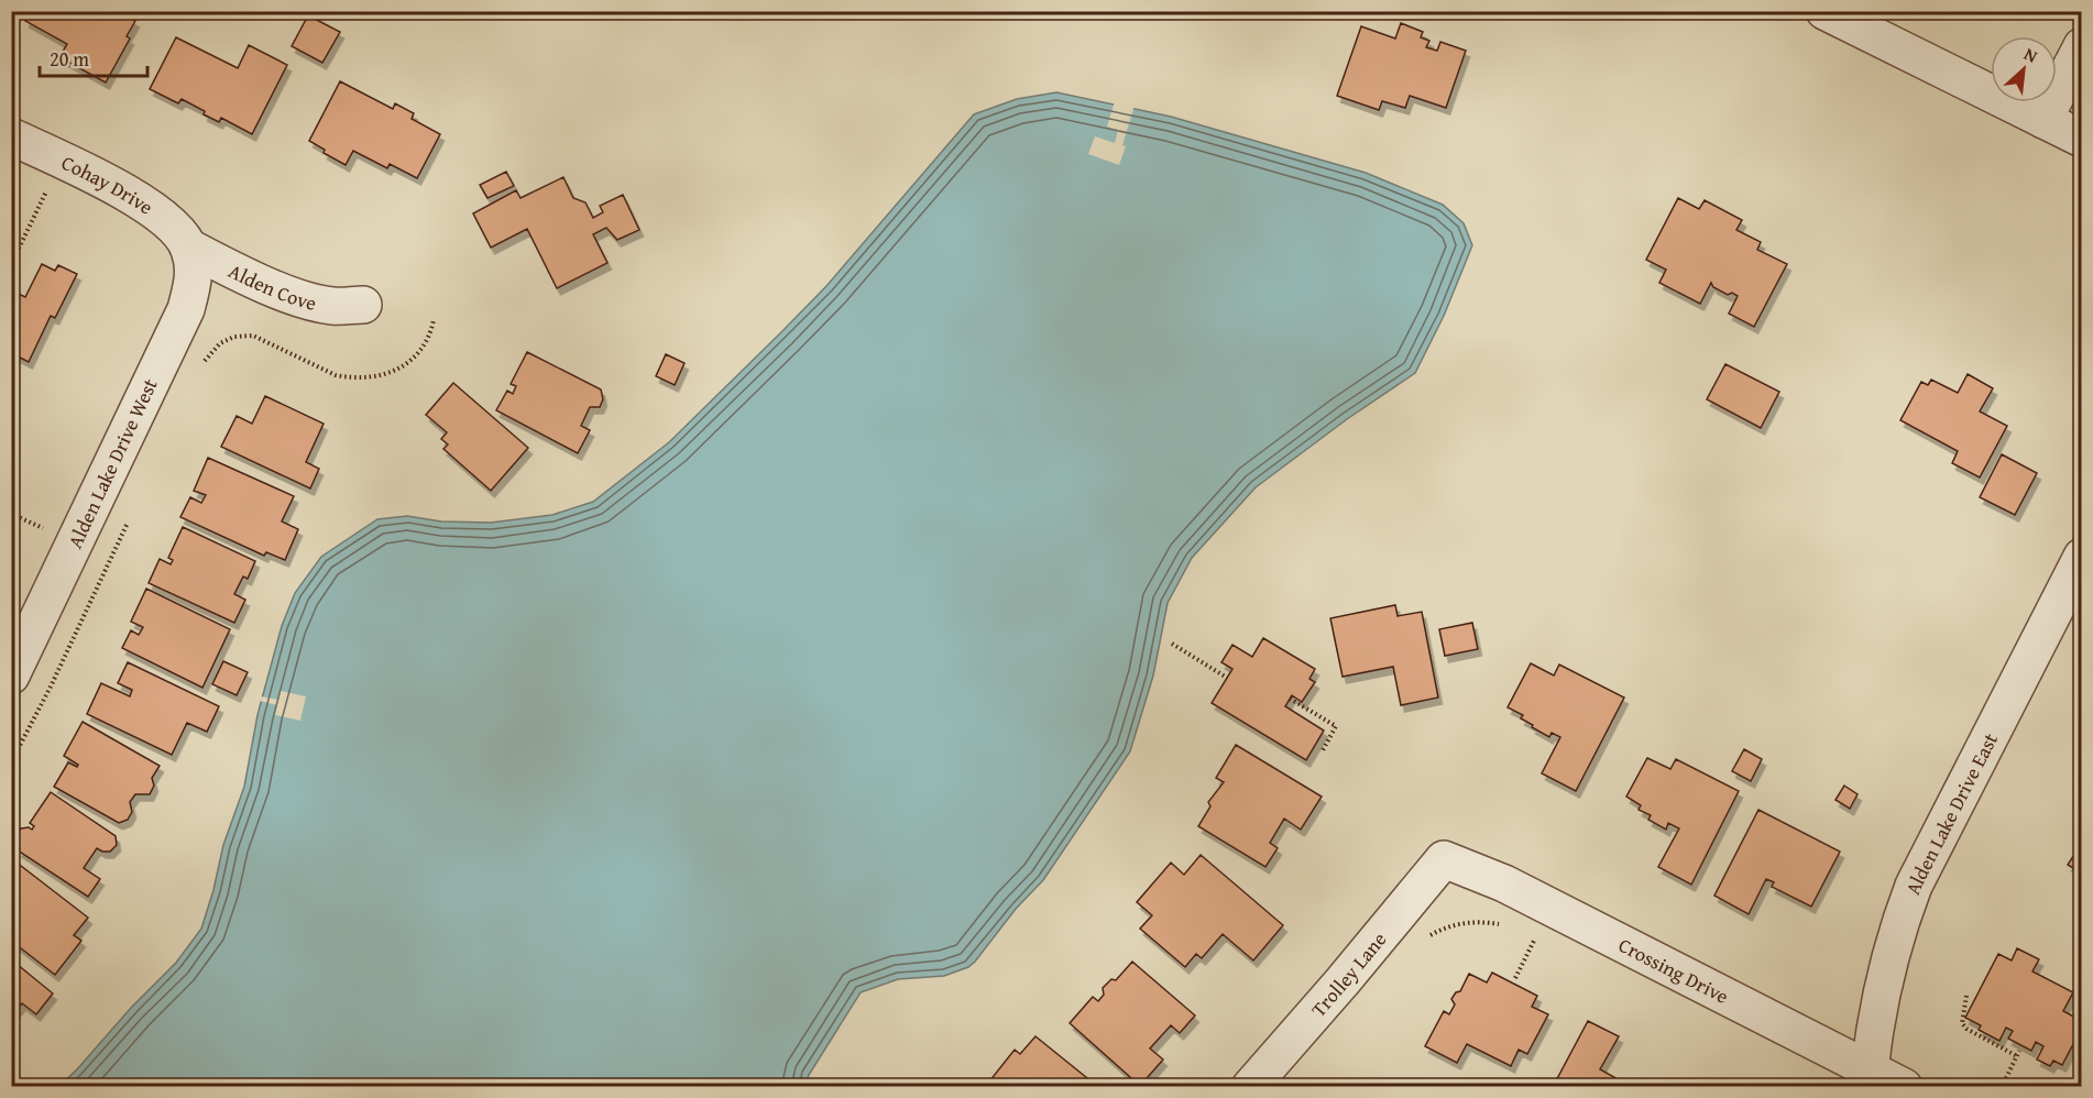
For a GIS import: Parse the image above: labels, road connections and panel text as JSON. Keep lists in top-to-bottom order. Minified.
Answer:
{"streets":{"street":["Cohay Drive","Alden Cove","Alden Lake Drive West","Alden Lake Drive East","Crossing Drive","Trolley Lane"]},"crossings":[["Cohay Drive","Alden Cove"],["Cohay Drive","Alden Lake Drive West"],["Alden Cove","Alden Lake Drive West"],["Alden Lake Drive East","Crossing Drive"],["Crossing Drive","Trolley Lane"]],"scale_bar":"20 m","north":"top right"}
